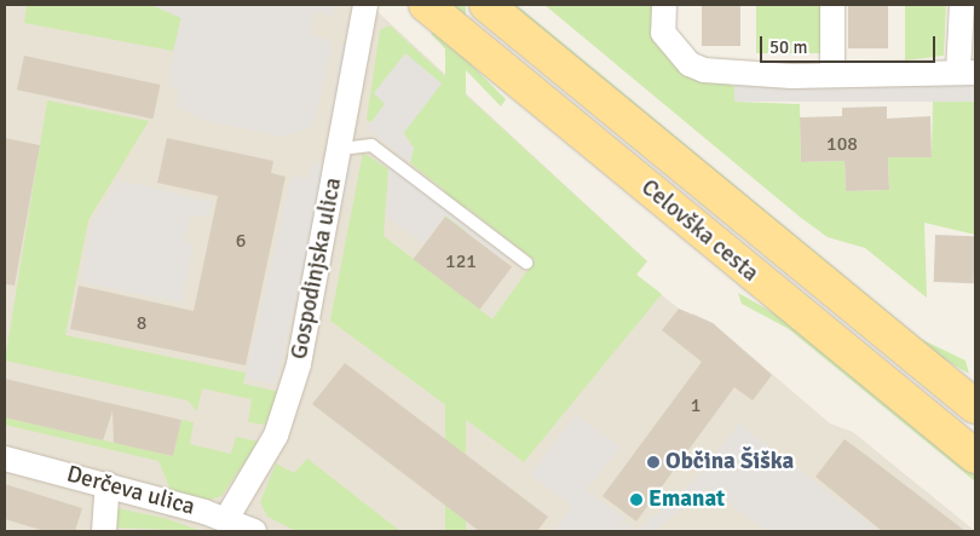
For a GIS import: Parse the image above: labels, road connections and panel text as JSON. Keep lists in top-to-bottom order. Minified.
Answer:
{"streets":{"main road":["Celovška cesta"],"street":["Gospodinjska ulica","Derčeva ulica"]},"crossings":[["Gospodinjska ulica","Derčeva ulica"]],"places":["Občina Šiška","Emanat"],"house_numbers":["108","6","121","8","1"],"scale_bar":"50 m"}
